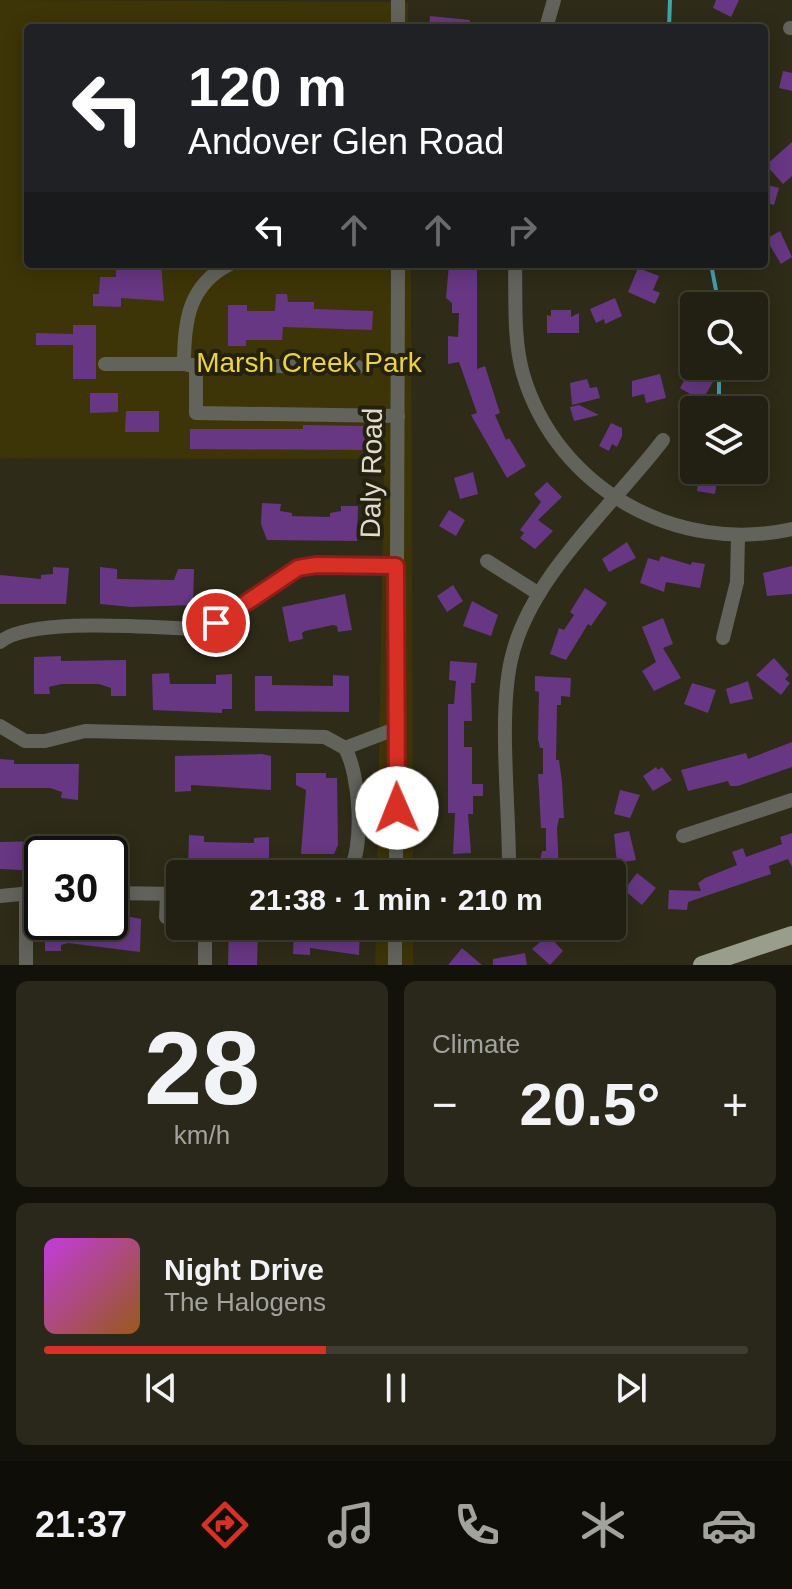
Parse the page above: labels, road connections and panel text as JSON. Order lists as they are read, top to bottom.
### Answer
{
  "streets": {
    "street": ["Daly Road"]
  },
  "parks": ["Marsh Creek Park"],
  "page": {
    "turn": ["120 m", "Andover Glen Road"],
    "limit": "30",
    "trip": "21:38 · 1 min · 210 m",
    "tile": [
      ["28", "km/h"],
      "Climate"
    ],
    "heat": ["−", "20.5°", "+"],
    "song": ["Night Drive", "The Halogens"],
    "tabs": "21:37"
  }
}
